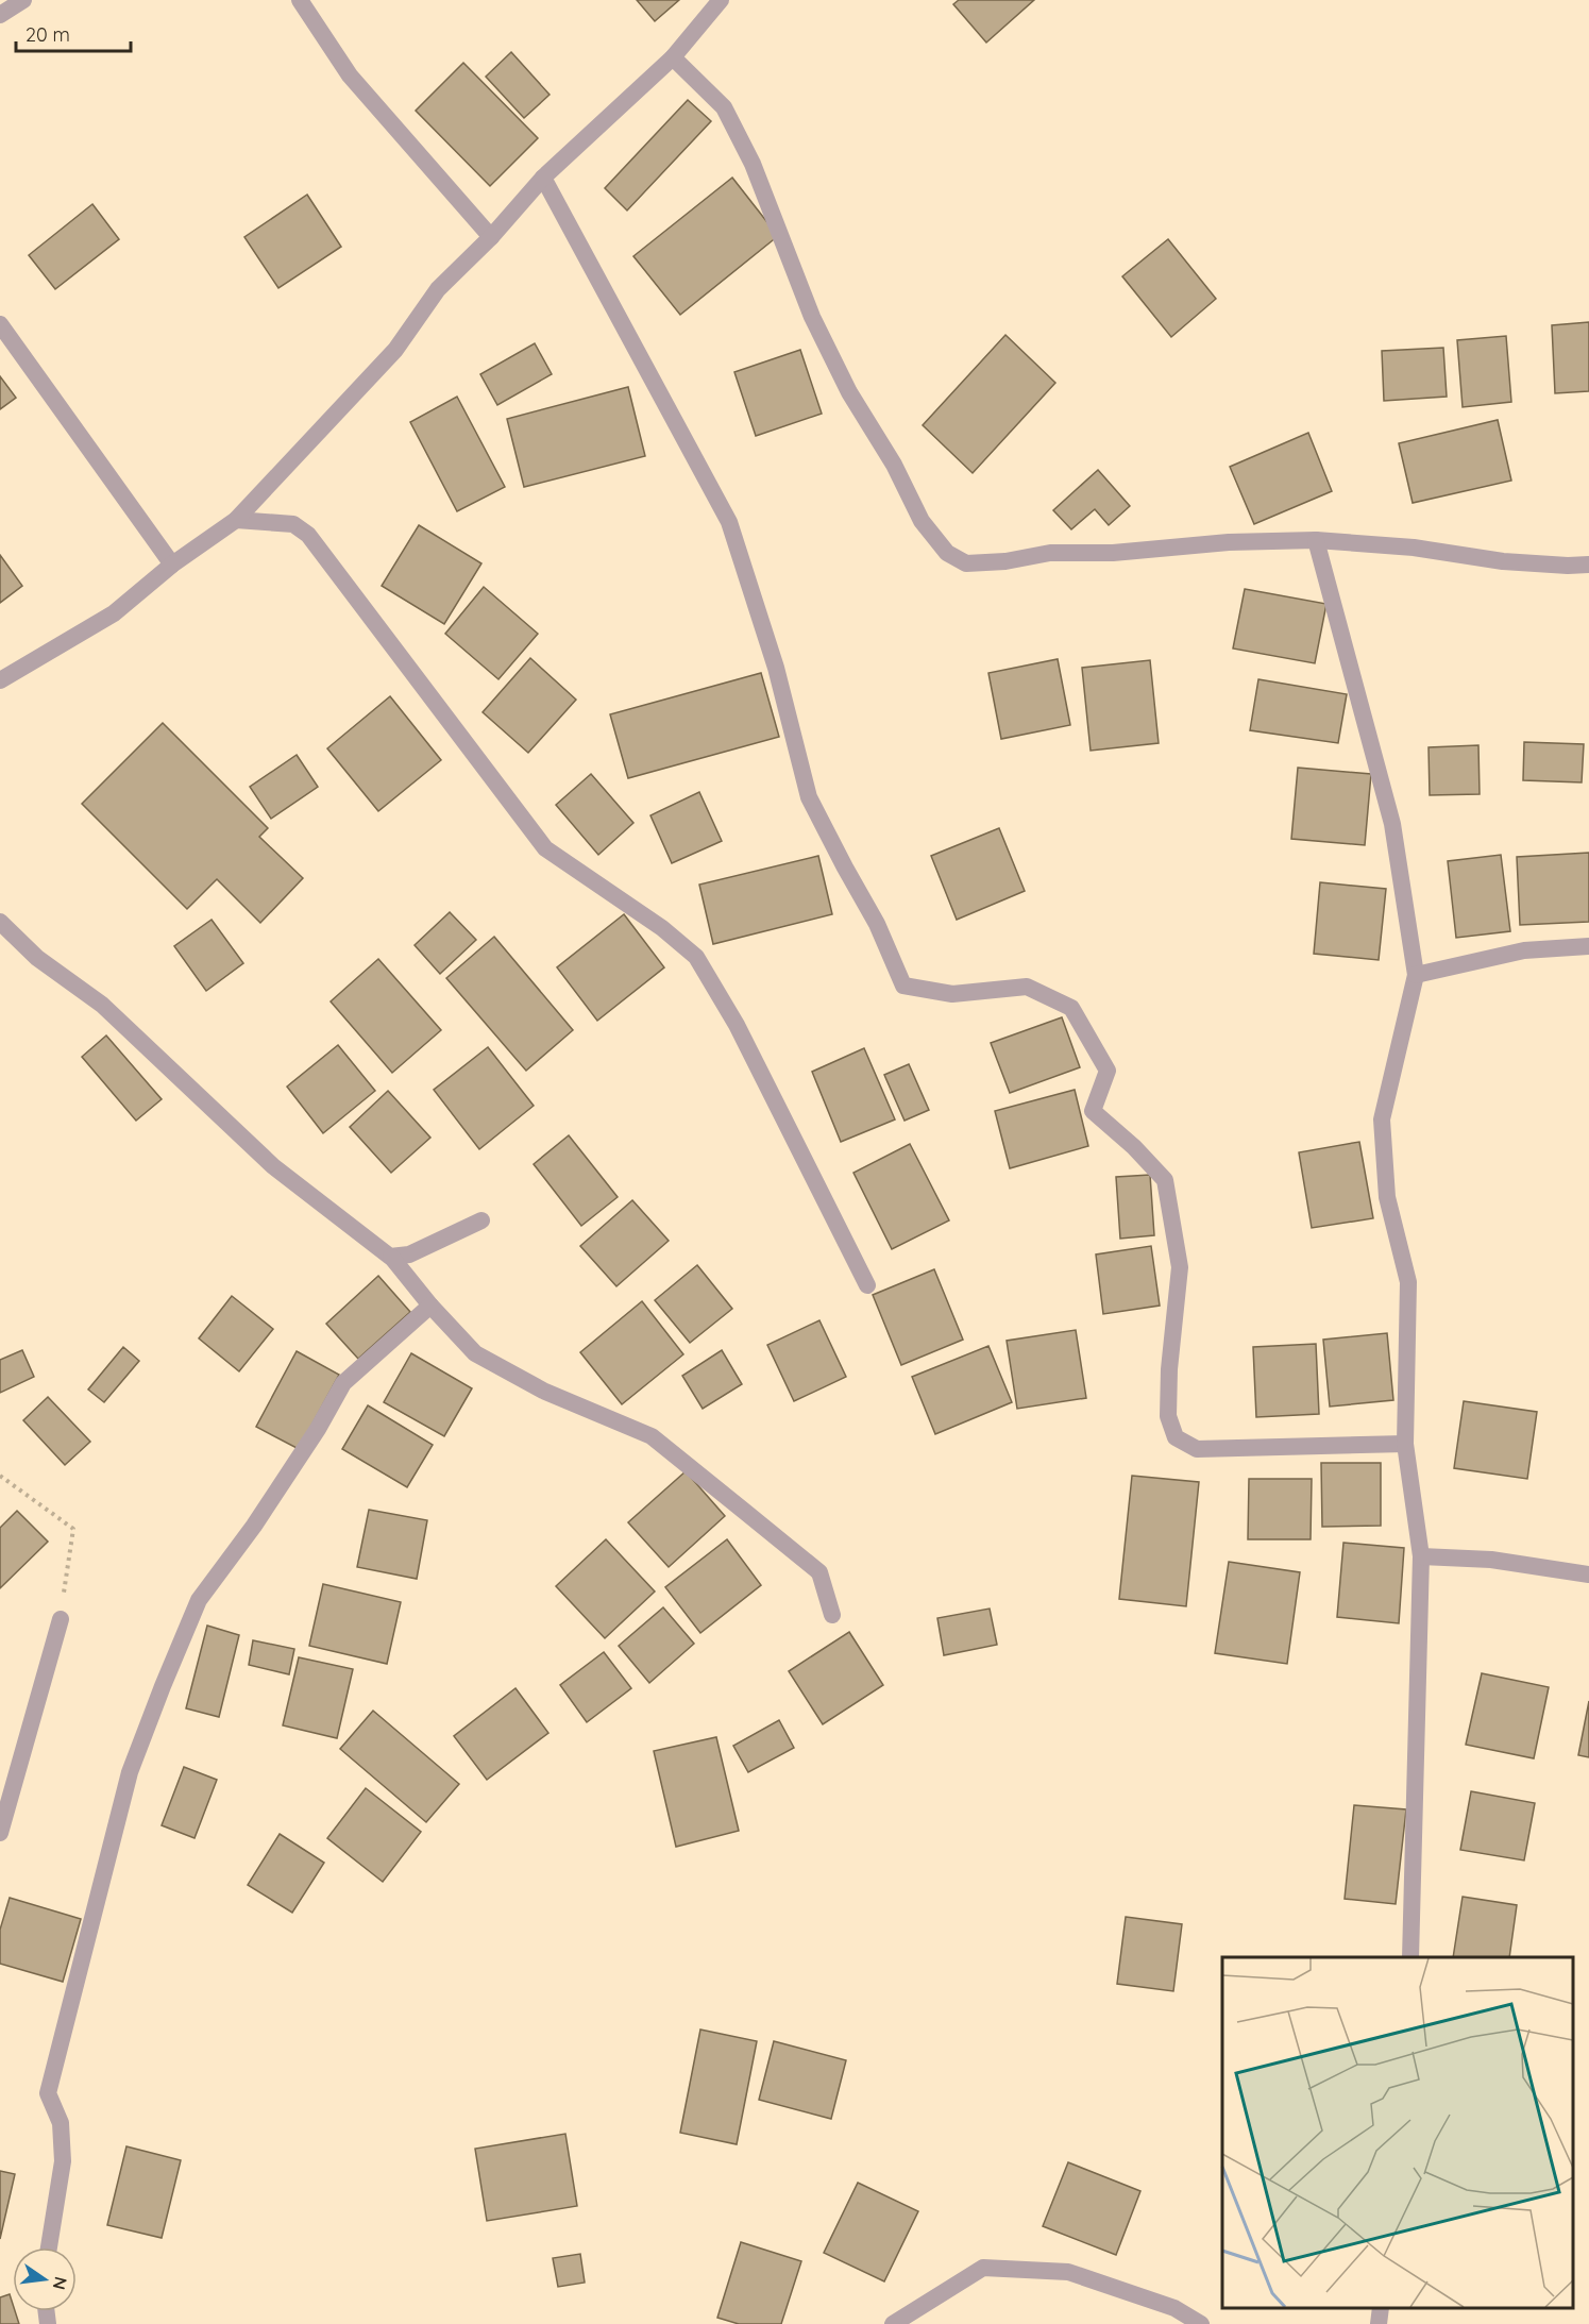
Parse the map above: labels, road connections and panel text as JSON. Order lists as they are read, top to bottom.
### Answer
{
  "scale_bar": "20 m",
  "north": "right"
}
